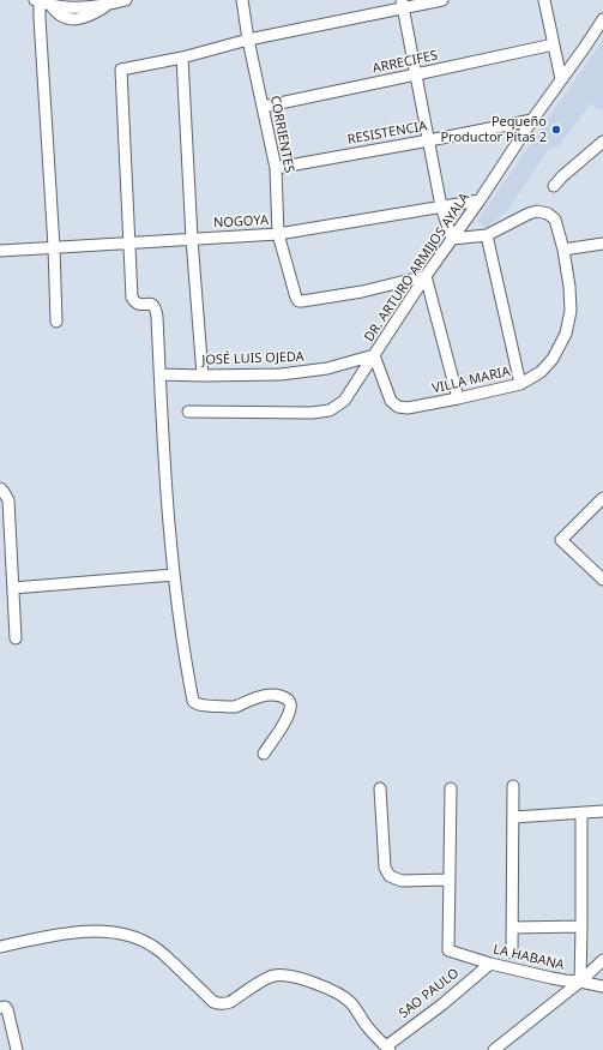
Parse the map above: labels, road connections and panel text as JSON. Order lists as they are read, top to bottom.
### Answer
{
  "streets": {
    "street": [
      "ARRECIFES",
      "RESISTENCIA",
      "CORRIENTES",
      "NOGOYA",
      "DR. ARTURO ARMIJOS AYALA",
      "JOSÉ LUIS OJEDA",
      "VILLA MARIA",
      "LA HABANA",
      "SAO PAULO"
    ]
  },
  "crossings": [
    ["ARRECIFES", "CORRIENTES"],
    ["RESISTENCIA", "CORRIENTES"],
    ["RESISTENCIA", "DR. ARTURO ARMIJOS AYALA"],
    ["CORRIENTES", "NOGOYA"],
    ["CORRIENTES", "DR. ARTURO ARMIJOS AYALA"],
    ["NOGOYA", "DR. ARTURO ARMIJOS AYALA"],
    ["DR. ARTURO ARMIJOS AYALA", "JOSÉ LUIS OJEDA"],
    ["DR. ARTURO ARMIJOS AYALA", "VILLA MARIA"],
    ["JOSÉ LUIS OJEDA", "VILLA MARIA"],
    ["LA HABANA", "SAO PAULO"]
  ],
  "places": ["Pequeño Productor Pitas 2"]
}
